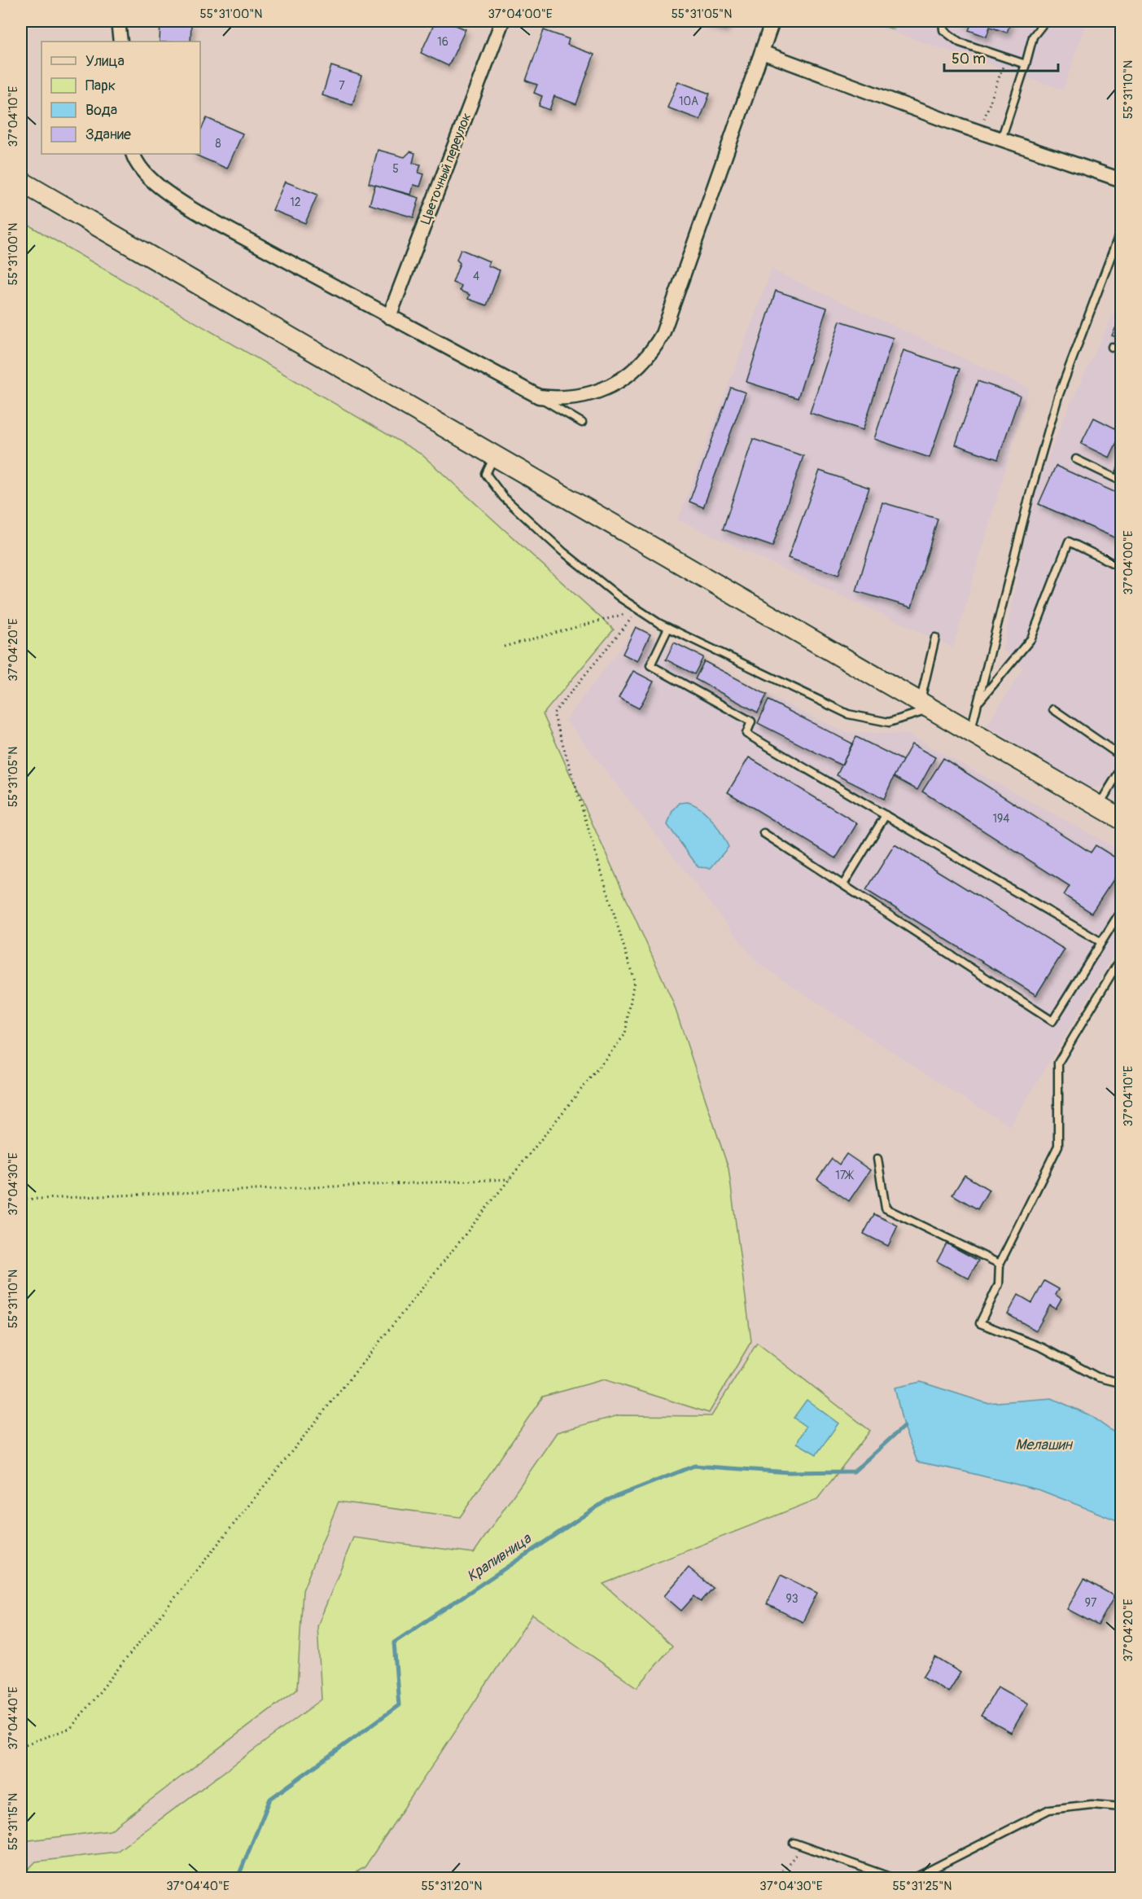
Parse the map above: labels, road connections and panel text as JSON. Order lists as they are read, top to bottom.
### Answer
{
  "streets": {
    "street": ["Цветочный переулок"]
  },
  "water": ["Мелашин", "Крапивница"],
  "house_numbers": [
    "16",
    "7",
    "10А",
    "8",
    "5",
    "12",
    "4",
    "194",
    "17Ж",
    "93",
    "97"
  ],
  "legend": [
    "Улица",
    "Парк",
    "Вода",
    "Здание"
  ],
  "scale_bar": "50 m",
  "coordinates": [
    "55°31'00\"N",
    "37°04'00\"E",
    "55°31'05\"N",
    "55°31'10\"N",
    "37°04'10\"E",
    "37°04'20\"E",
    "37°04'30\"E",
    "37°04'40\"E",
    "55°31'15\"N",
    "55°31'20\"N",
    "55°31'25\"N"
  ]
}
